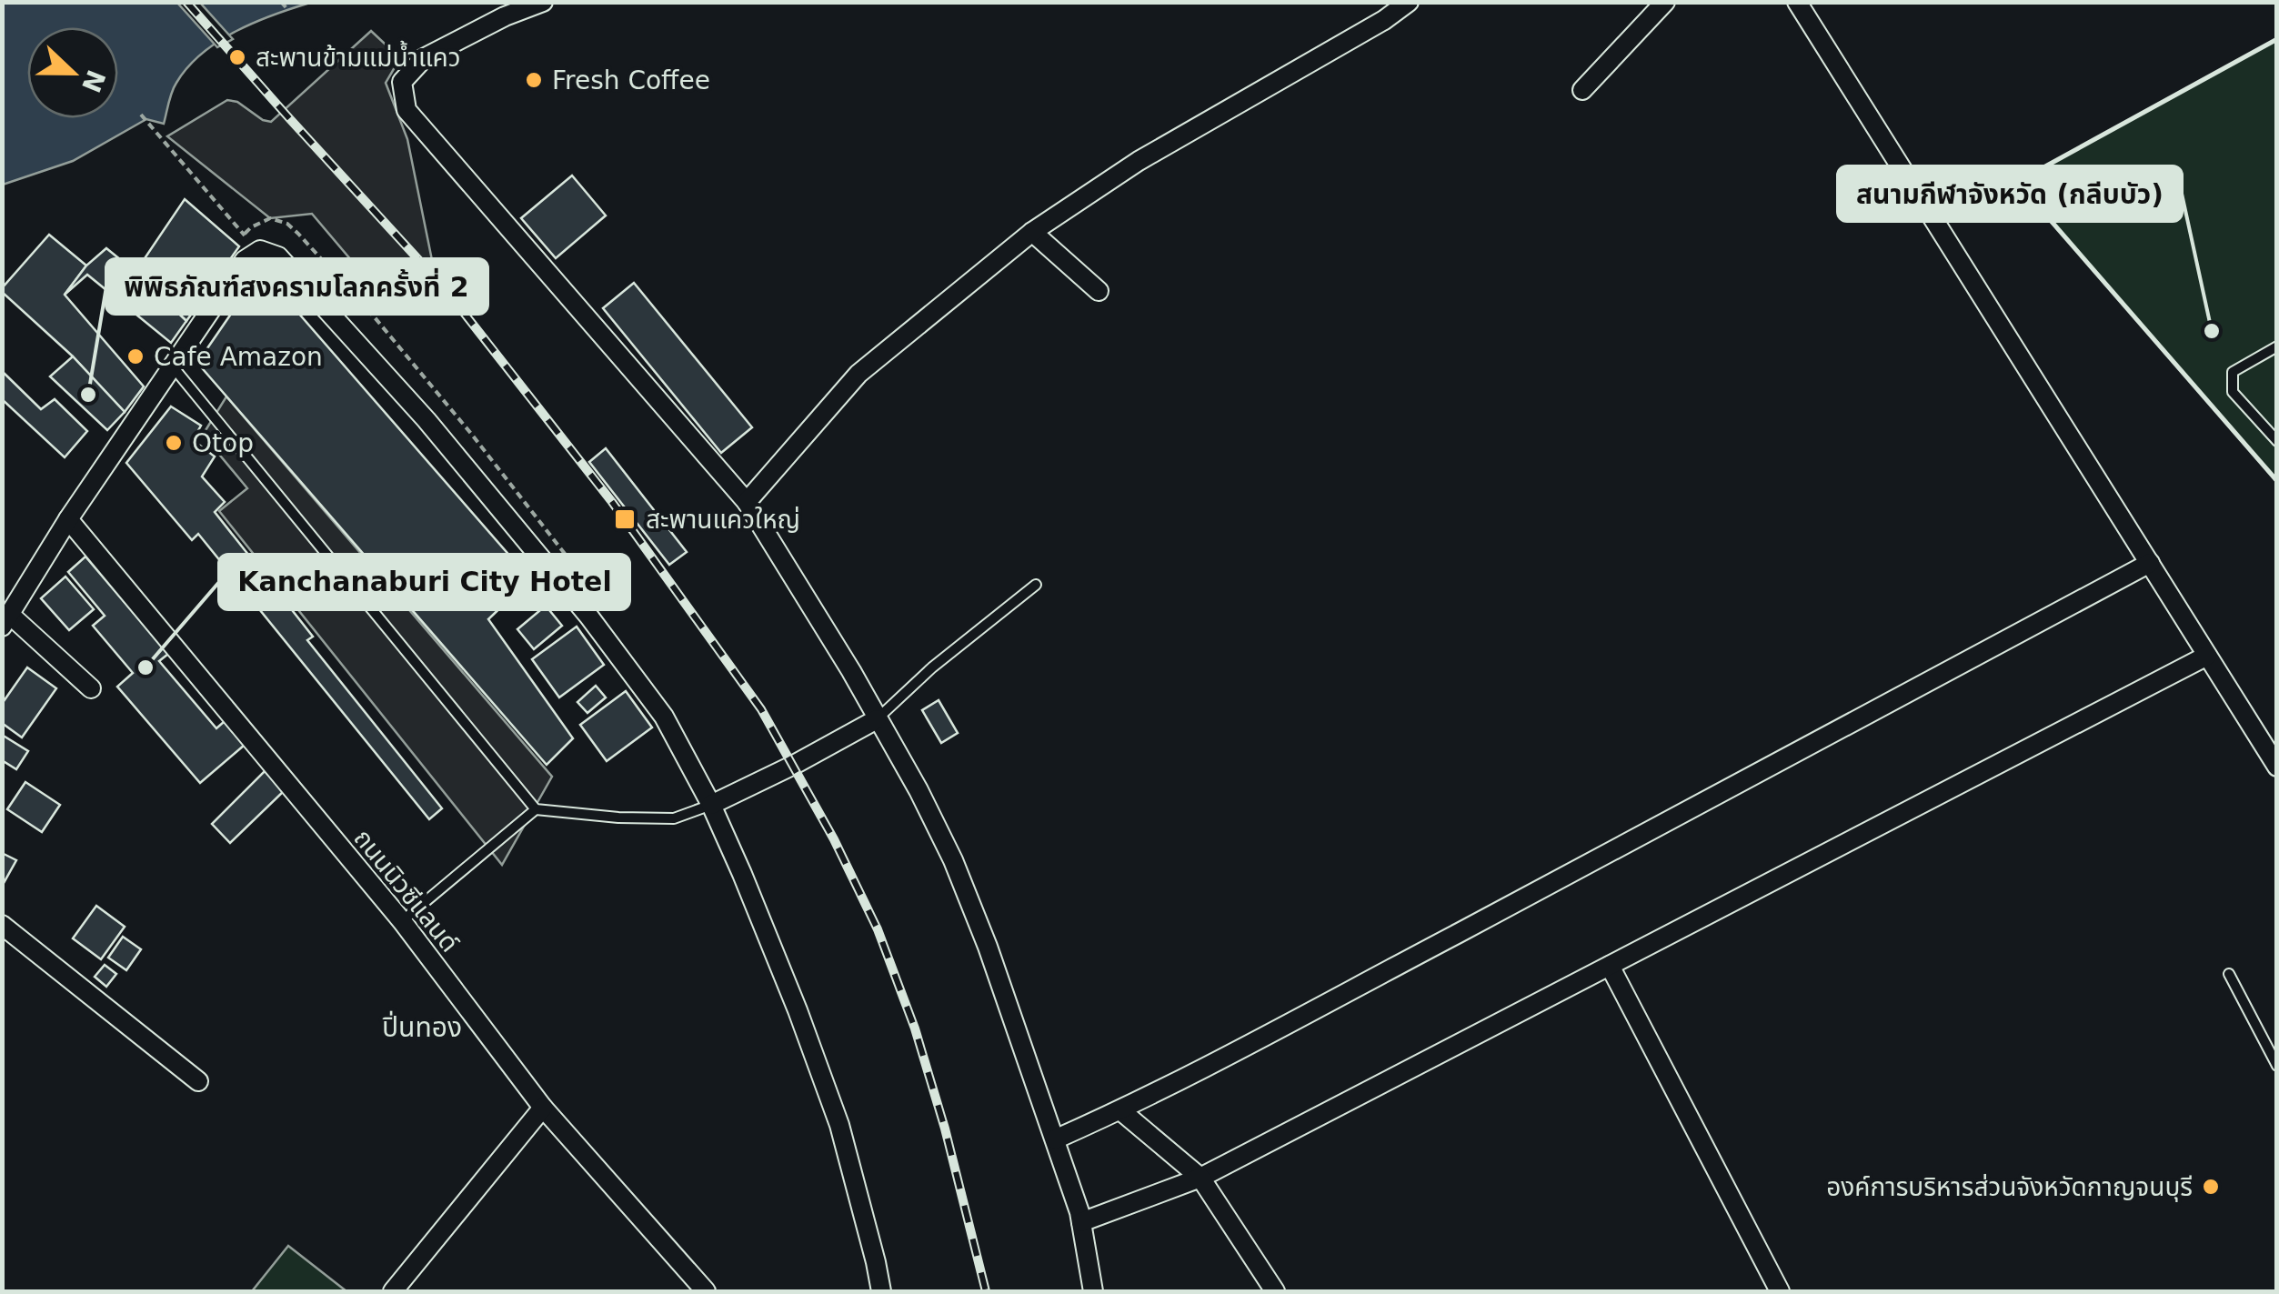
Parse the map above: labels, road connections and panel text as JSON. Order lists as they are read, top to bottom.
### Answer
{
  "streets": {
    "street": ["ถนนนิวซีแลนด์"]
  },
  "districts": ["ปิ่นทอง"],
  "places": {
    "other": [
      "สะพานข้ามแม่น้ำแคว",
      "Fresh Coffee",
      "สนามกีฬาจังหวัด (กลีบบัว)",
      "Cafe Amazon",
      "พิพิธภัณฑ์สงครามโลกครั้งที่ 2",
      "Otop",
      "Kanchanaburi City Hotel",
      "องค์การบริหารส่วนจังหวัดกาญจนบุรี"
    ],
    "transit": ["สะพานแควใหญ่"]
  },
  "north": "right"
}
